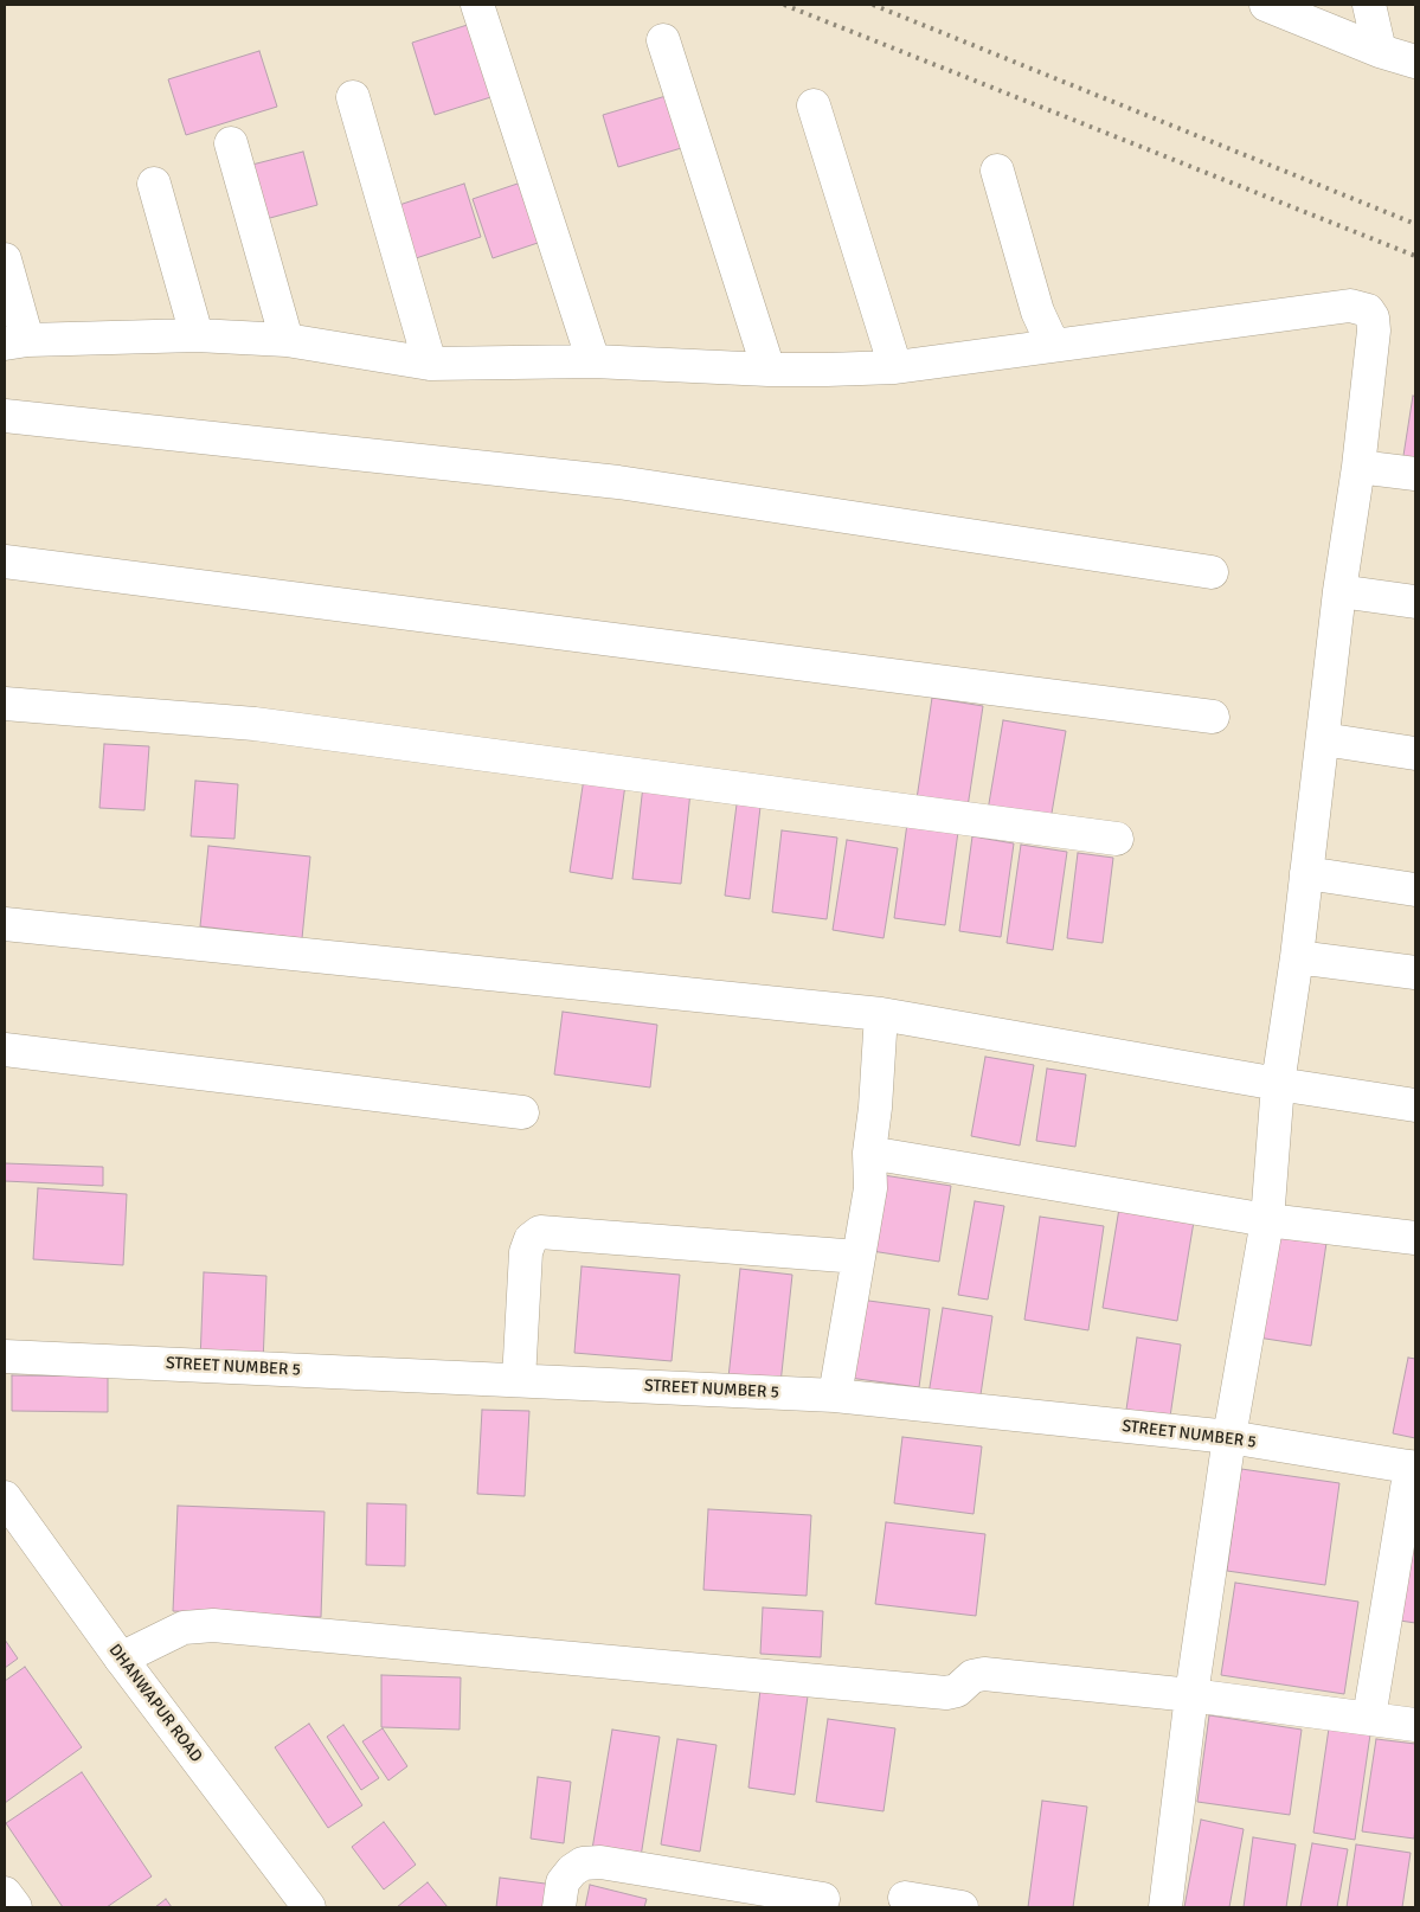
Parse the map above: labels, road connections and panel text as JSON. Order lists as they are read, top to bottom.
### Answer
{
  "streets": {
    "street": ["STREET NUMBER 5", "DHANWAPUR ROAD"]
  }
}
